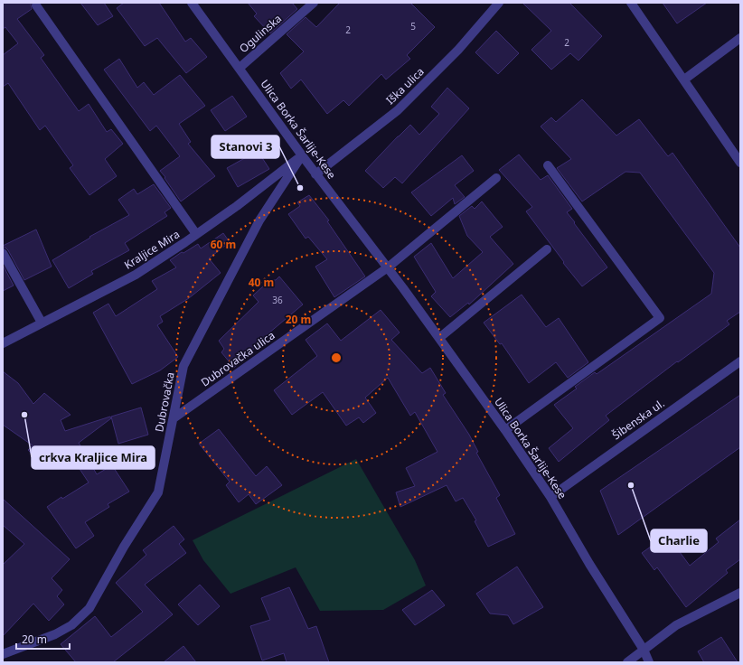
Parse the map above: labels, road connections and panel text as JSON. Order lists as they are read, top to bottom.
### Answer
{
  "streets": {
    "street": [
      "Ogulinska",
      "Iška ulica",
      "Ulica Borka Šarlije-Kese",
      "Kraljice Mira",
      "Dubrovačka ulica",
      "Dubrovačka",
      "Šibenska ul."
    ]
  },
  "crossings": [
    ["Ogulinska", "Ulica Borka Šarlije-Kese"],
    ["Iška ulica", "Ulica Borka Šarlije-Kese"],
    ["Ulica Borka Šarlije-Kese", "Kraljice Mira"],
    ["Ulica Borka Šarlije-Kese", "Dubrovačka ulica"],
    ["Ulica Borka Šarlije-Kese", "Dubrovačka"],
    ["Ulica Borka Šarlije-Kese", "Šibenska ul."],
    ["Kraljice Mira", "Dubrovačka"],
    ["Dubrovačka ulica", "Dubrovačka"]
  ],
  "places": ["Stanovi 3", "crkva Kraljice Mira", "Charlie"],
  "house_numbers": [
    "5",
    "2",
    "2",
    "36"
  ],
  "scale_bar": "20 m",
  "rings": ["60 m", "40 m", "20 m"]
}
